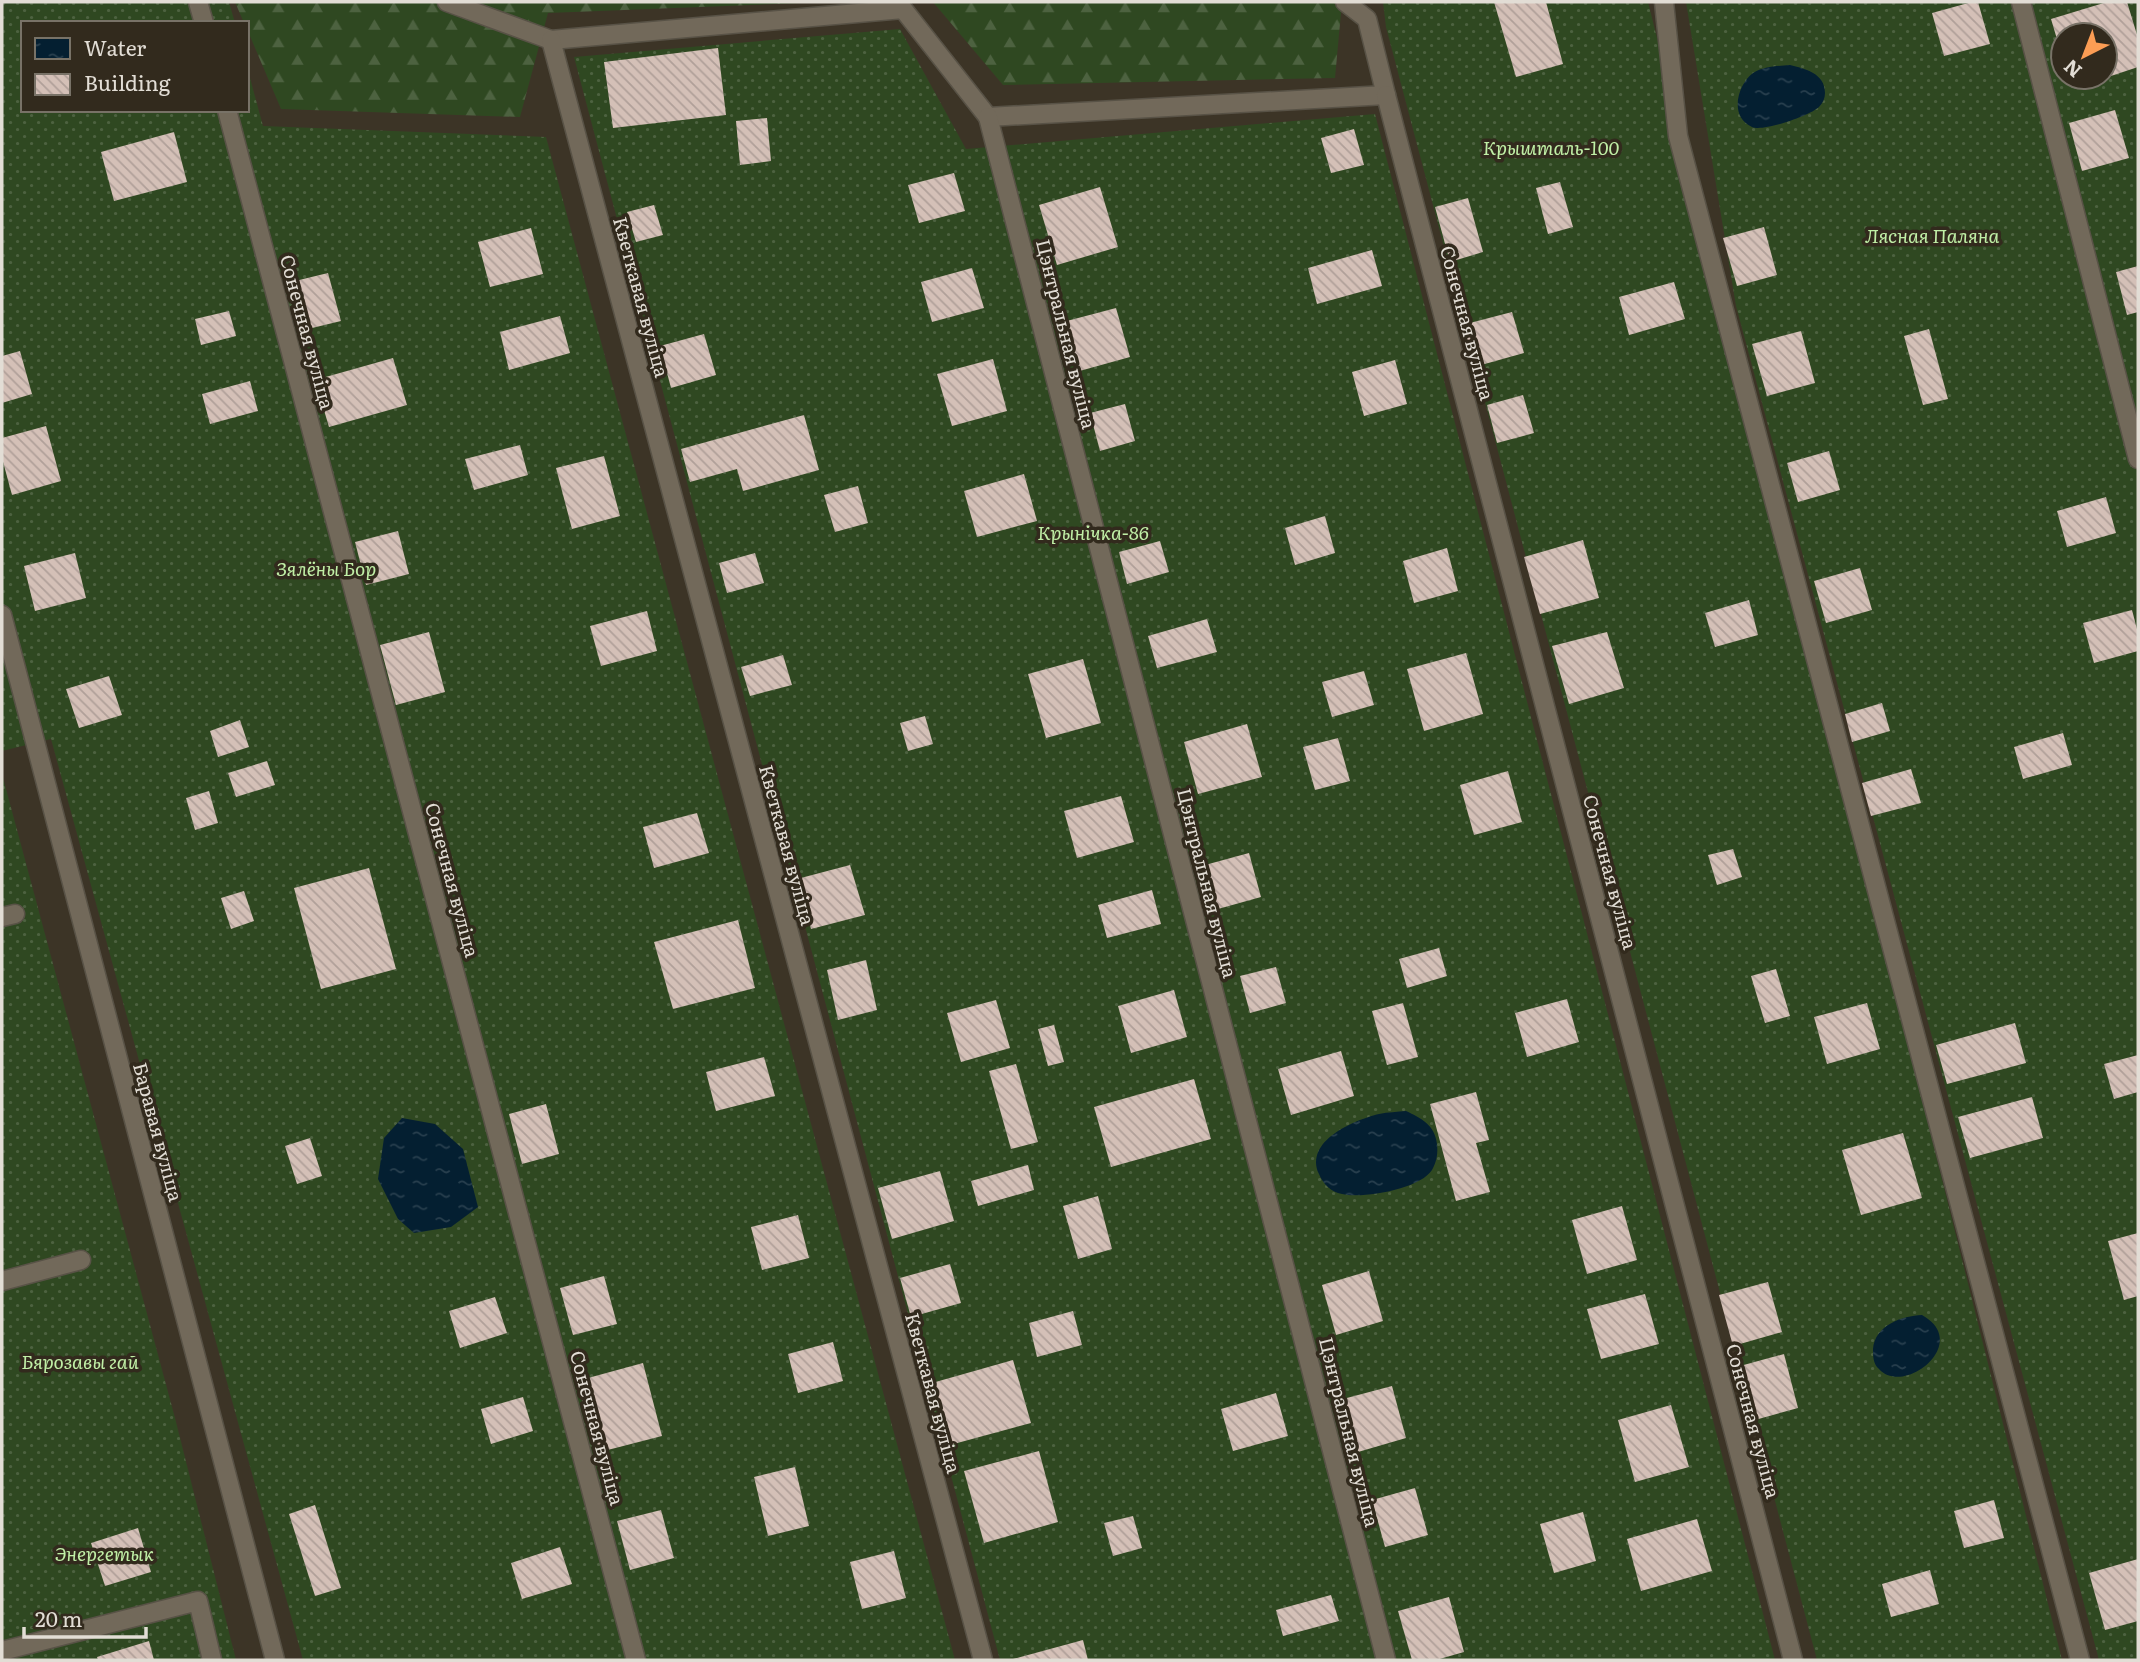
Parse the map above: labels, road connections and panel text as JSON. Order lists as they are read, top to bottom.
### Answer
{
  "streets": {
    "lane": [
      "Кветкавая вуліца",
      "Сонечная вуліца",
      "Цэнтральная вуліца",
      "Баравая вуліца"
    ]
  },
  "parks": [
    "Крышталь-100",
    "Лясная Паляна",
    "Крынічка-86",
    "Зялёны Бор",
    "Бярозавы гай",
    "Энергетык"
  ],
  "legend": ["Water", "Building"],
  "scale_bar": "20 m",
  "north": "bottom left"
}
